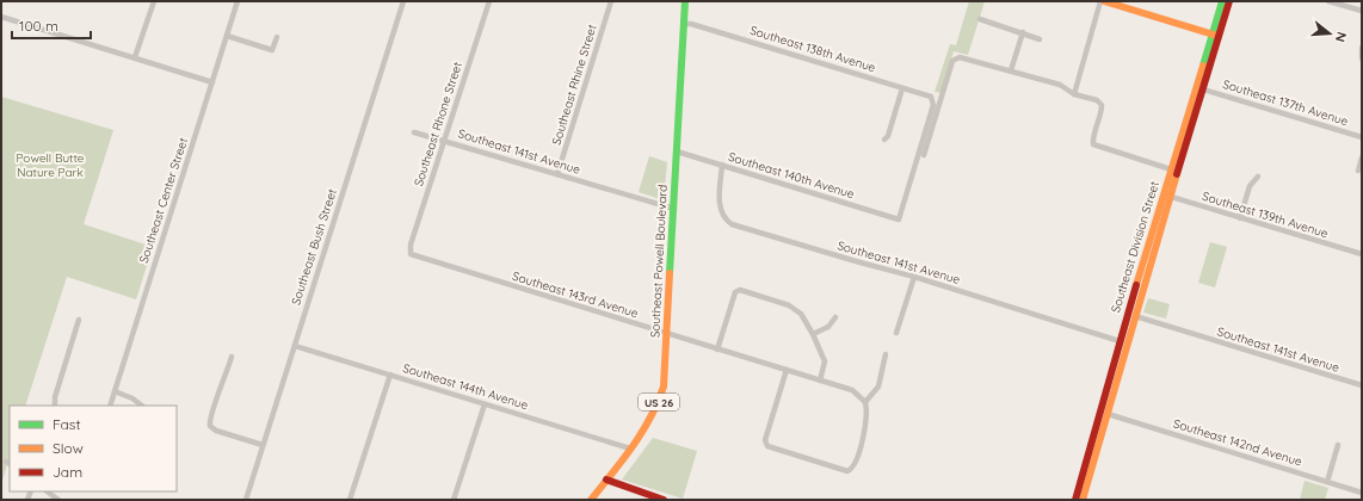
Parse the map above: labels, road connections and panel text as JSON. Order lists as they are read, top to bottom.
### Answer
{
  "streets": {
    "main road": ["Southeast Division Street", "Southeast Powell Boulevard", "US 26"],
    "street": [
      "Southeast 138th Avenue",
      "Southeast Rhine Street",
      "Southeast 137th Avenue",
      "Southeast Rhone Street",
      "Southeast 141st Avenue",
      "Southeast 140th Avenue",
      "Southeast Center Street",
      "Southeast 139th Avenue",
      "Southeast Bush Street",
      "Southeast 143rd Avenue",
      "Southeast 144th Avenue",
      "Southeast 142nd Avenue"
    ]
  },
  "crossings": [
    ["Southeast 138th Avenue", "Southeast 140th Avenue"],
    ["Southeast 138th Avenue", "Southeast Powell Boulevard"],
    ["Southeast Rhine Street", "Southeast 141st Avenue"],
    ["Southeast 137th Avenue", "Southeast Division Street"],
    ["Southeast Rhone Street", "Southeast 141st Avenue"],
    ["Southeast Rhone Street", "Southeast 143rd Avenue"],
    ["Southeast 141st Avenue", "Southeast 140th Avenue"],
    ["Southeast 141st Avenue", "Southeast Division Street"],
    ["Southeast 141st Avenue", "Southeast Powell Boulevard"],
    ["Southeast 140th Avenue", "Southeast Powell Boulevard"],
    ["Southeast 139th Avenue", "Southeast Division Street"],
    ["Southeast Bush Street", "Southeast 144th Avenue"],
    ["Southeast Division Street", "Southeast 142nd Avenue"],
    ["Southeast Powell Boulevard", "Southeast 143rd Avenue"],
    ["Southeast Powell Boulevard", "Southeast 144th Avenue"]
  ],
  "parks": ["Powell Butte Nature Park"],
  "legend": ["Fast", "Slow", "Jam"],
  "scale_bar": "100 m",
  "north": "right"
}
